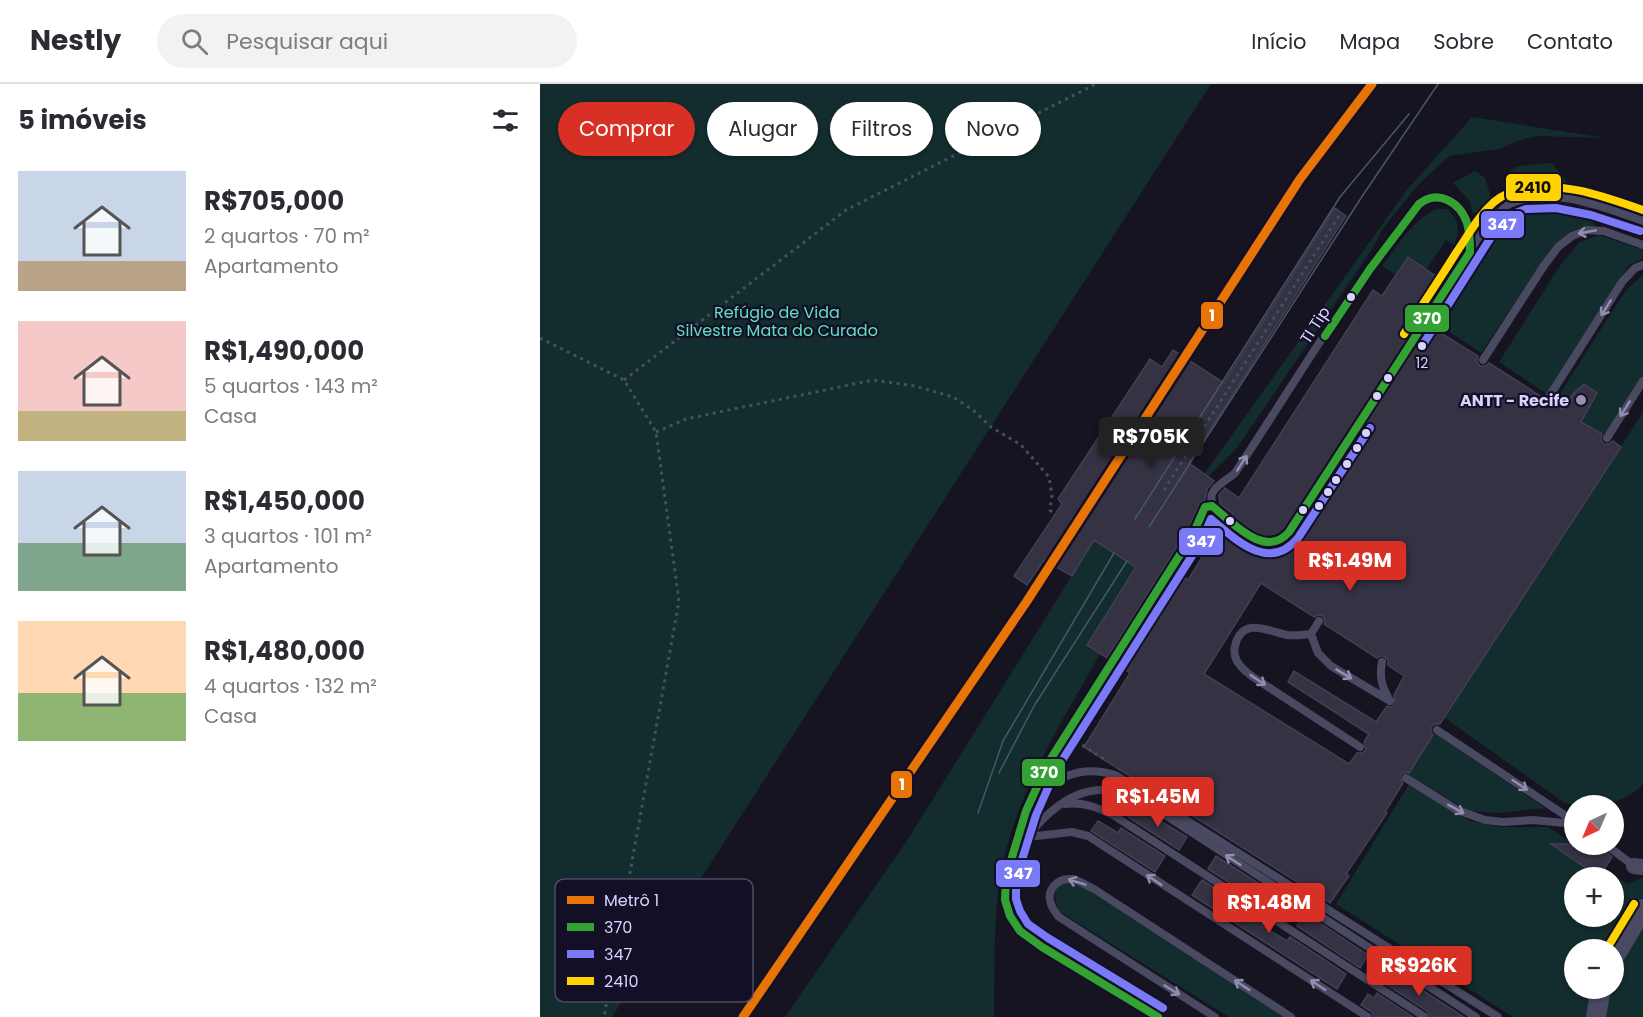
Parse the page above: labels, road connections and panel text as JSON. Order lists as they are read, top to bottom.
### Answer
{
  "streets": {
    "lane": ["TI Tip"]
  },
  "parks": ["Refúgio de Vida Silvestre Mata do Curado"],
  "places": ["12", "ANTT - Recife"],
  "lines": [
    "metro line 1",
    "transit line 2410",
    "transit line 370",
    "transit line 347"
  ],
  "legend": [
    "Metrô 1",
    "370",
    "347",
    "2410"
  ],
  "north": "bottom left",
  "page": {
    "header": "Nestly",
    "search": "Pesquisar aqui",
    "nav": [
      "Início",
      "Mapa",
      "Sobre",
      "Contato"
    ],
    "heading": "5 imóveis",
    "chip": [
      "Comprar",
      "Alugar",
      "Filtros",
      "Novo"
    ],
    "list": [
      {
        "name": "R$705,000",
        "note": "2 quartos · 70 m² · Apartamento"
      },
      {
        "name": "R$1,490,000",
        "note": "5 quartos · 143 m² · Casa"
      },
      {
        "name": "R$1,450,000",
        "note": "3 quartos · 101 m² · Apartamento"
      },
      {
        "name": "R$1,480,000",
        "note": "4 quartos · 132 m² · Casa"
      }
    ],
    "price": [
      "R$705K",
      "R$1.49M",
      "R$1.45M",
      "R$1.48M",
      "R$926K"
    ],
    "map_buttons": ["+", "−"]
  }
}
